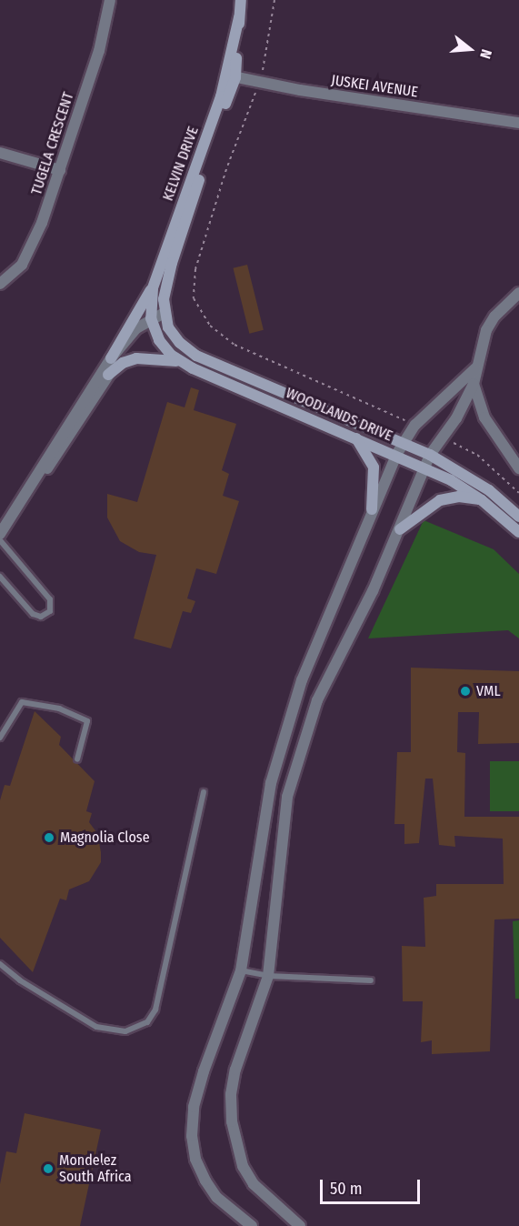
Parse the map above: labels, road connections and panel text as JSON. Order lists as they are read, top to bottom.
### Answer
{
  "streets": {
    "main road": ["KELVIN DRIVE", "WOODLANDS DRIVE"],
    "street": ["JUSKEI AVENUE", "TUGELA CRESCENT"]
  },
  "crossings": [
    ["JUSKEI AVENUE", "KELVIN DRIVE"],
    ["KELVIN DRIVE", "WOODLANDS DRIVE"]
  ],
  "places": ["VML", "Magnolia Close", "Mondelez South Africa"],
  "scale_bar": "50 m",
  "north": "right"
}
